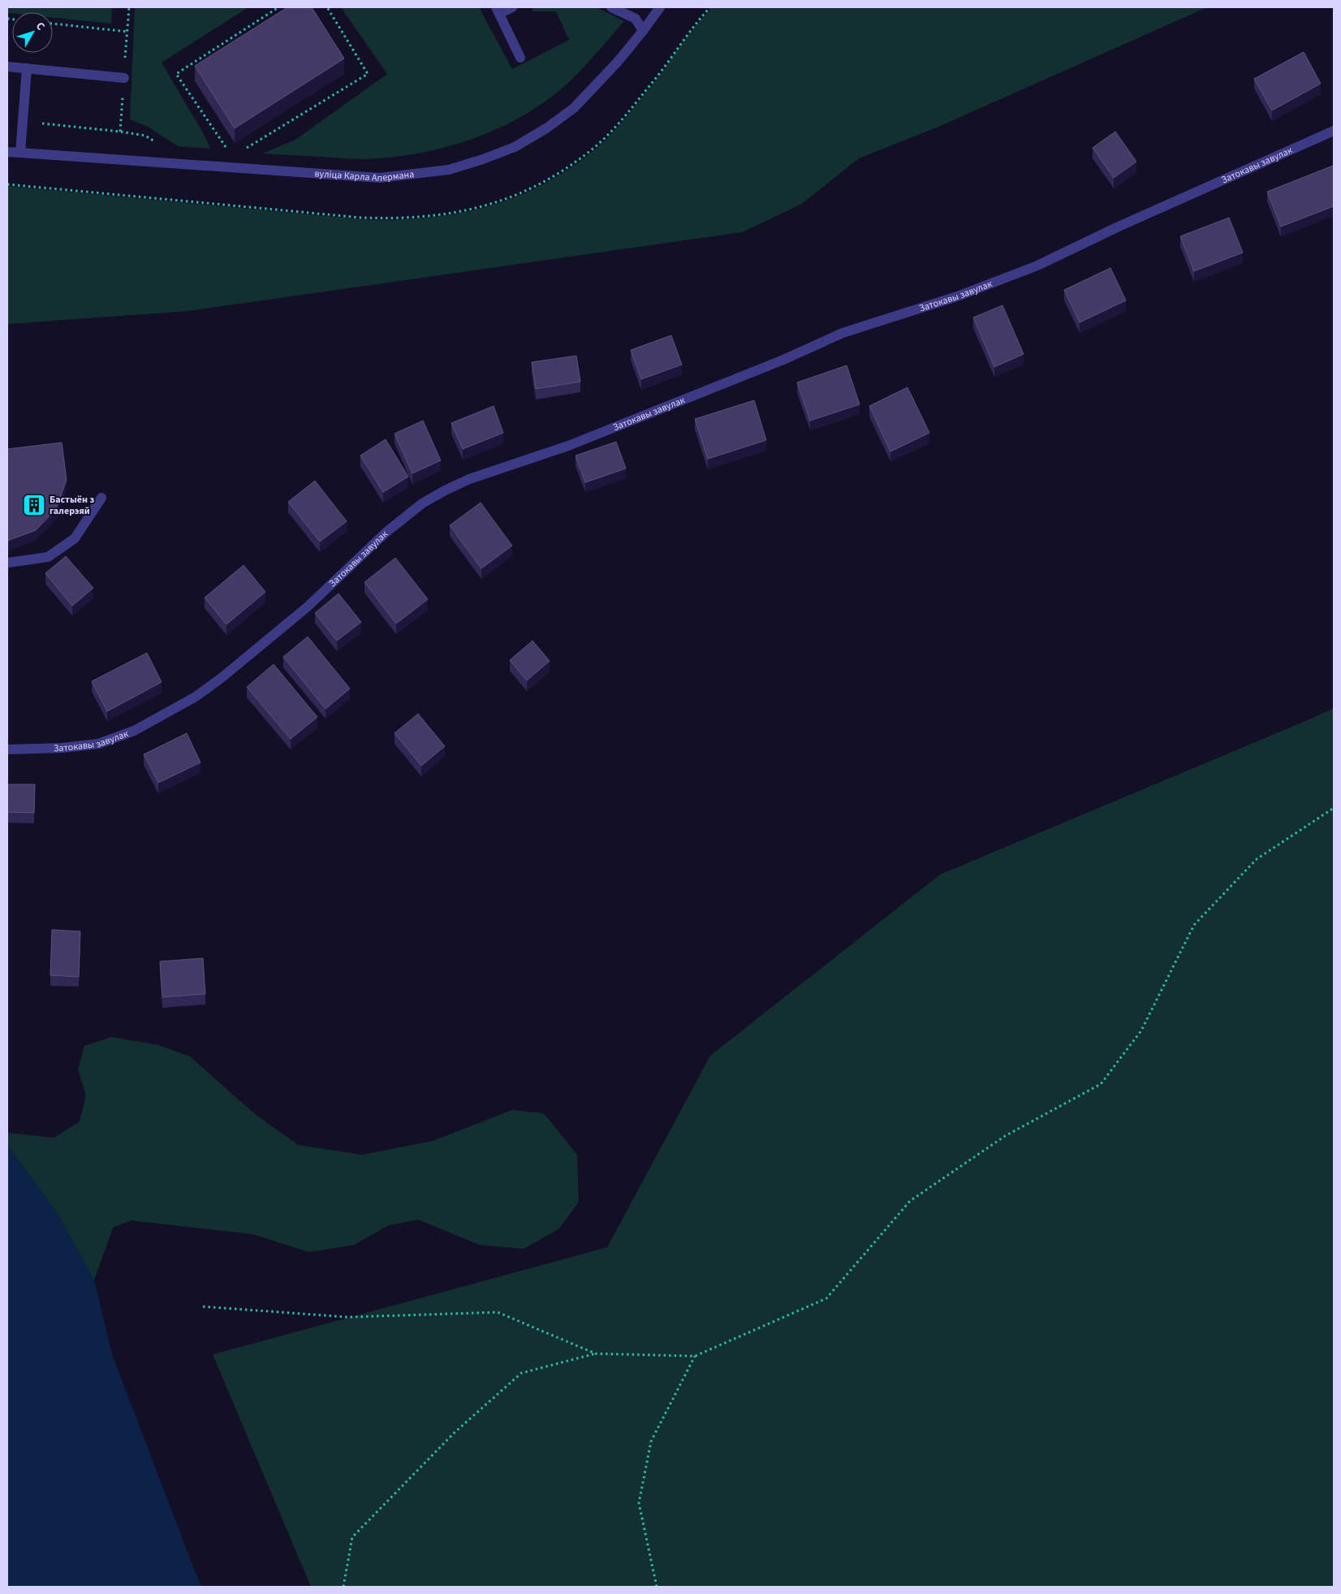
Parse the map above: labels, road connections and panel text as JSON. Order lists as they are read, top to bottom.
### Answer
{
  "streets": {
    "street": ["Затокавы завулак", "вуліца Карла Апермана"]
  },
  "places": {
    "building": ["Бастыён з галерэяй"]
  },
  "north": "top right"
}
